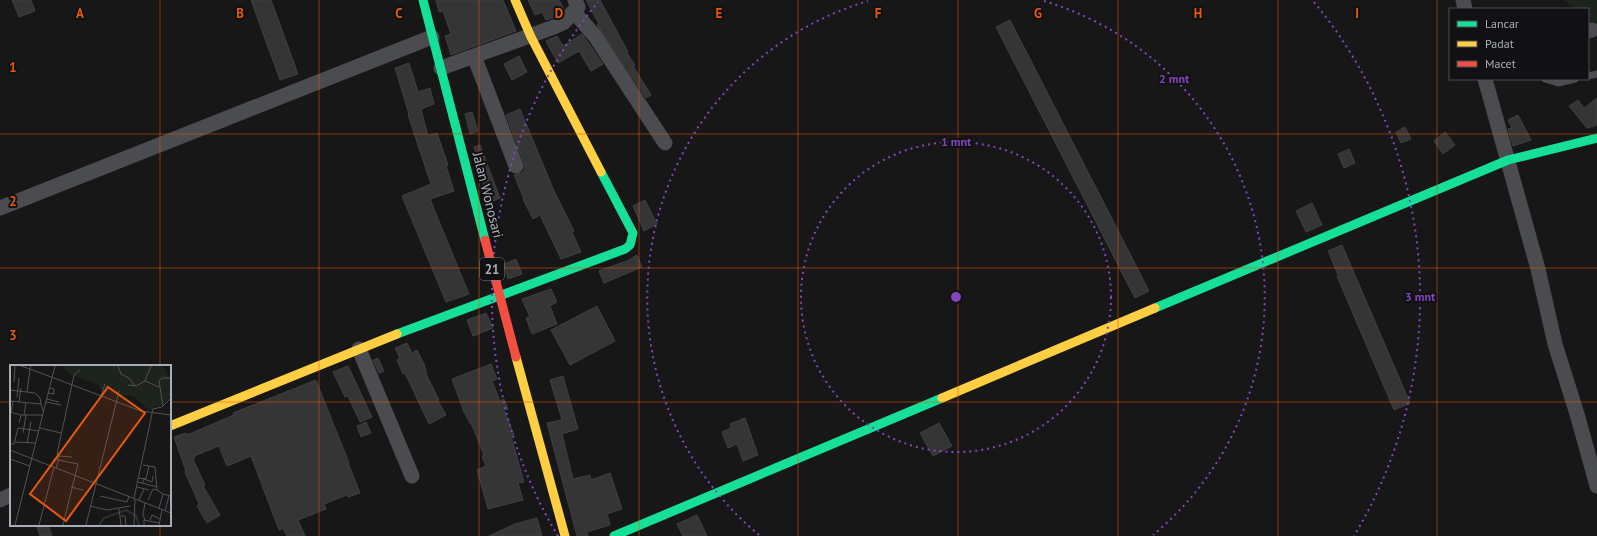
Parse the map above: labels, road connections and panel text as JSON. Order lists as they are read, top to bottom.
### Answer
{
  "streets": {
    "main road": ["Jalan Wonosari", "21"]
  },
  "legend": ["Lancar", "Padat", "Macet"],
  "grid": {
    "columns": [
      "A",
      "B",
      "C",
      "D",
      "E",
      "F",
      "G",
      "H",
      "I"
    ],
    "rows": ["1", "2", "3"]
  },
  "rings": ["2 mnt", "1 mnt", "3 mnt"]
}
